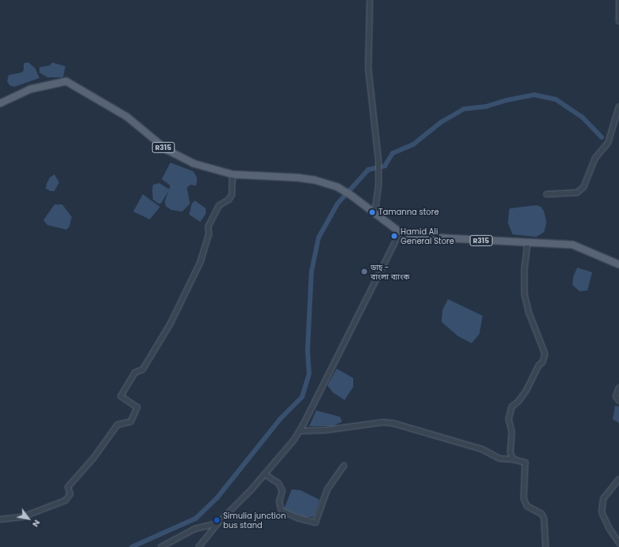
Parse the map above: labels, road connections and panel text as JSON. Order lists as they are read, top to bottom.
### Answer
{
  "streets": {
    "main road": ["R315"]
  },
  "places": [
    "Tamanna store",
    "Hamid Ali General Store",
    "ডাচ্ - বাংলা ব্যাংক",
    "Simulia junction bus stand"
  ],
  "north": "bottom right"
}
